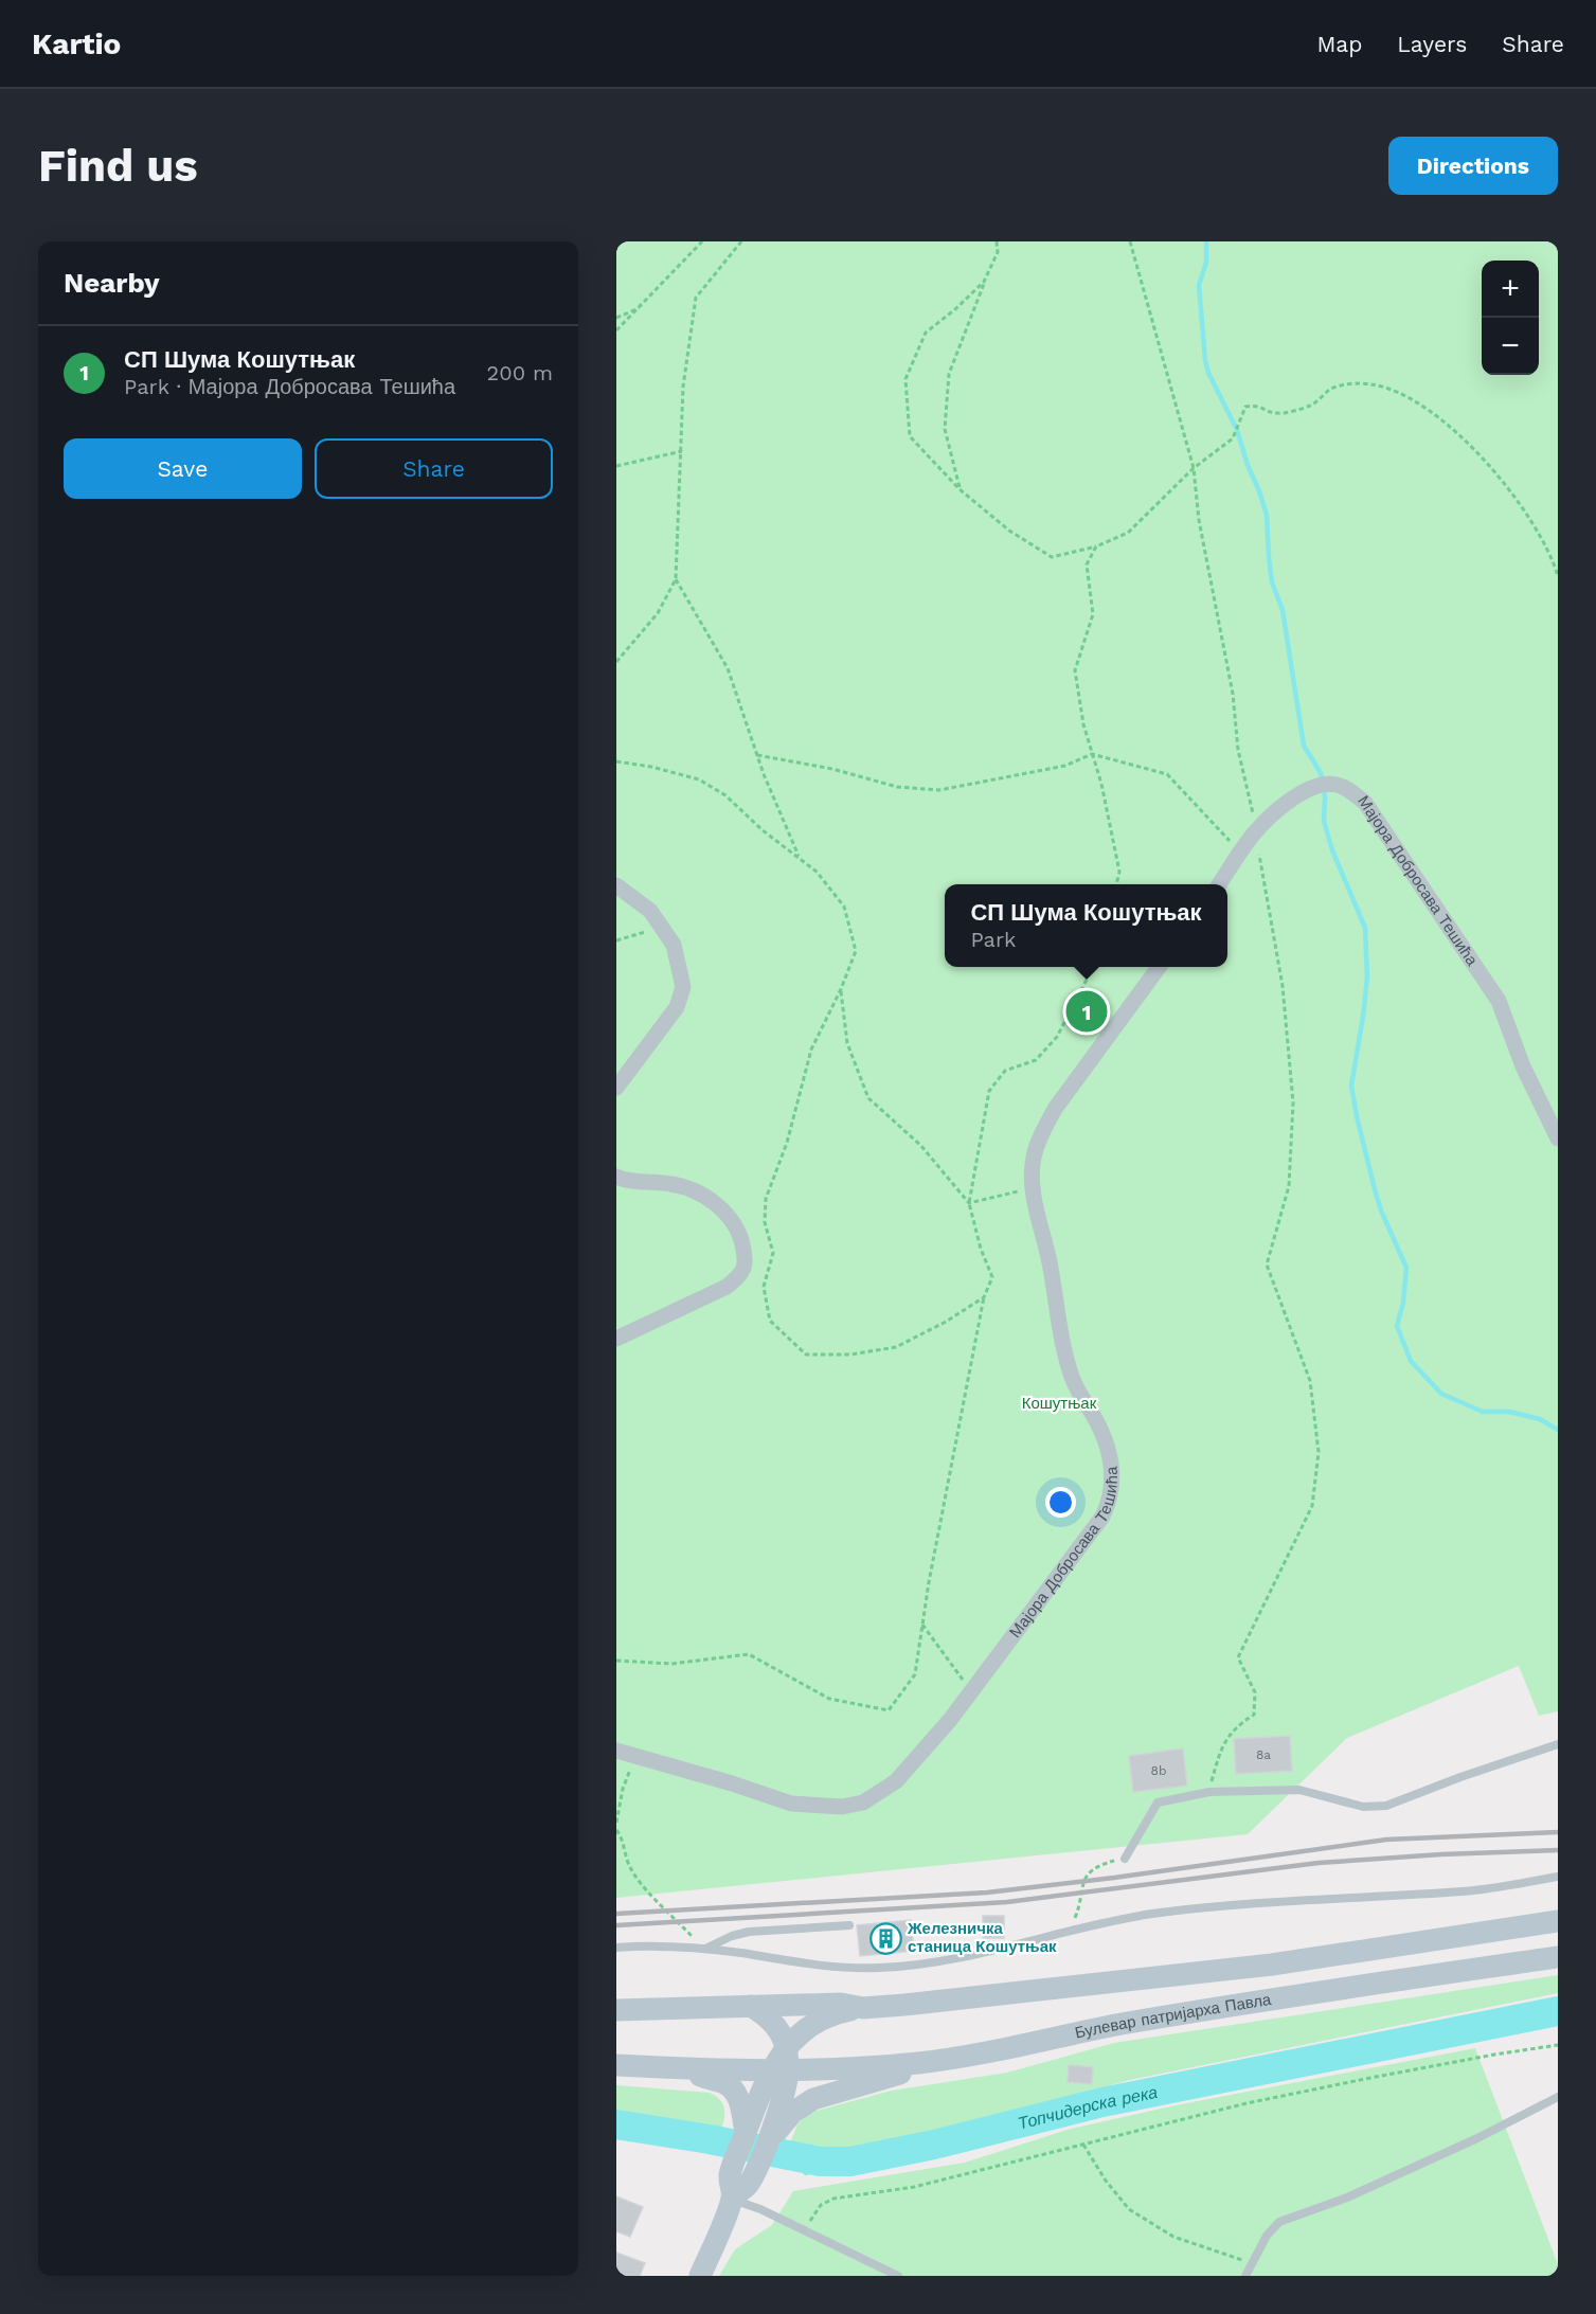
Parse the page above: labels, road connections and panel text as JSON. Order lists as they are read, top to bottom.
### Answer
{
  "streets": {
    "main road": ["Булевар патријарха Павла"],
    "street": ["Мајора Добросава Тешића"]
  },
  "water": ["Топчидерска река"],
  "parks": ["Кошутњак"],
  "places": {
    "building": ["Железничка станица Кошутњак"]
  },
  "house_numbers": ["8a", "8b"],
  "page": {
    "header": "Kartio",
    "nav": ["Map", "Layers", "Share"],
    "buttons": [
      "Directions",
      ["Save", "Share"]
    ],
    "title": "Find us",
    "heading": "Nearby",
    "map_buttons": ["+", "−"],
    "list": [
      {
        "mark": "1",
        "name": "СП Шума Кошутњак",
        "note": "Park · Мајора Добросава Тешића",
        "value": "200 m"
      }
    ],
    "popup": ["СП Шума Кошутњак", "Park"],
    "pins": "1"
  }
}
